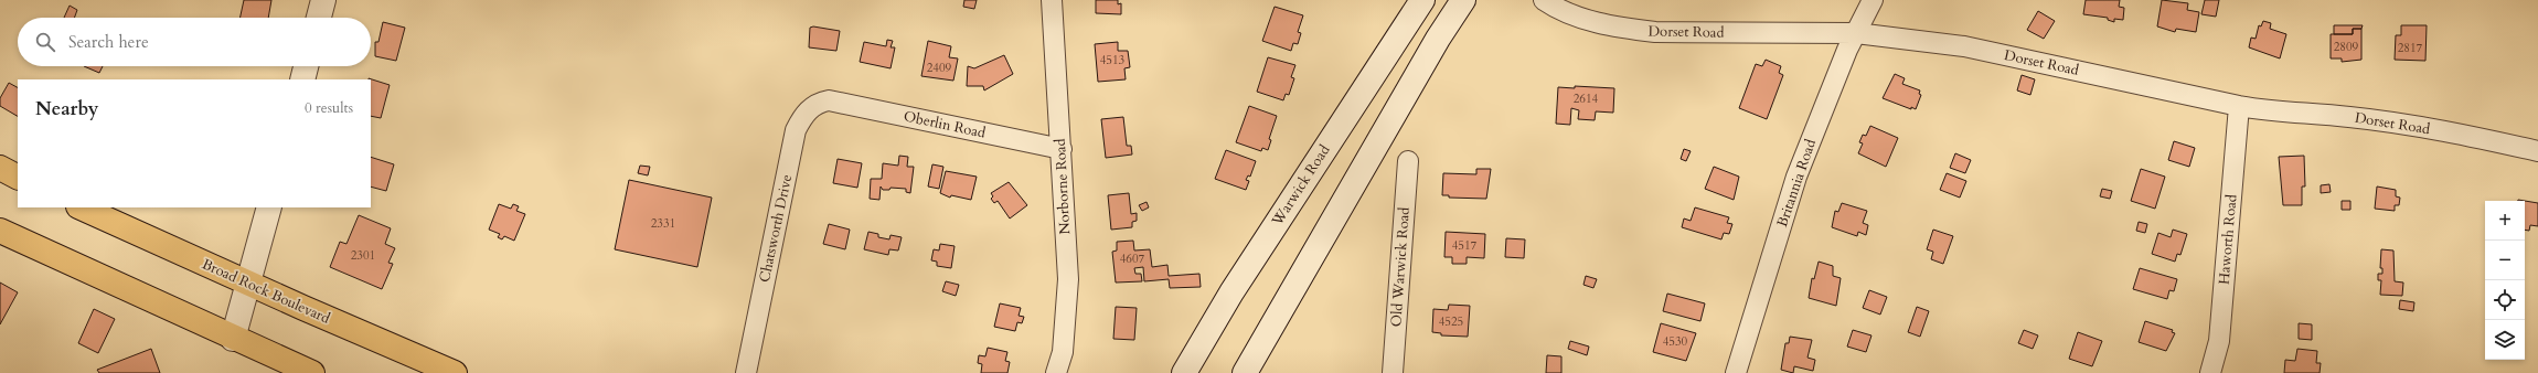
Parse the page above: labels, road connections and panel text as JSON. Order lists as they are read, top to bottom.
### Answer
{
  "streets": {
    "main road": ["Warwick Road", "Broad Rock Boulevard"],
    "street": [
      "Dorset Road",
      "Oberlin Road",
      "Britannia Road",
      "Norborne Road",
      "Chatsworth Drive",
      "Haworth Road",
      "Old Warwick Road"
    ]
  },
  "crossings": [
    ["Dorset Road", "Britannia Road"],
    ["Dorset Road", "Haworth Road"],
    ["Oberlin Road", "Norborne Road"],
    ["Oberlin Road", "Chatsworth Drive"]
  ],
  "house_numbers": [
    "2809",
    "2817",
    "4513",
    "2409",
    "2614",
    "2331",
    "4517",
    "2301",
    "4607",
    "4525",
    "4530"
  ],
  "page": {
    "search": "Search here",
    "heading": ["Nearby", "0 results"],
    "map_buttons": ["+", "−"]
  }
}
